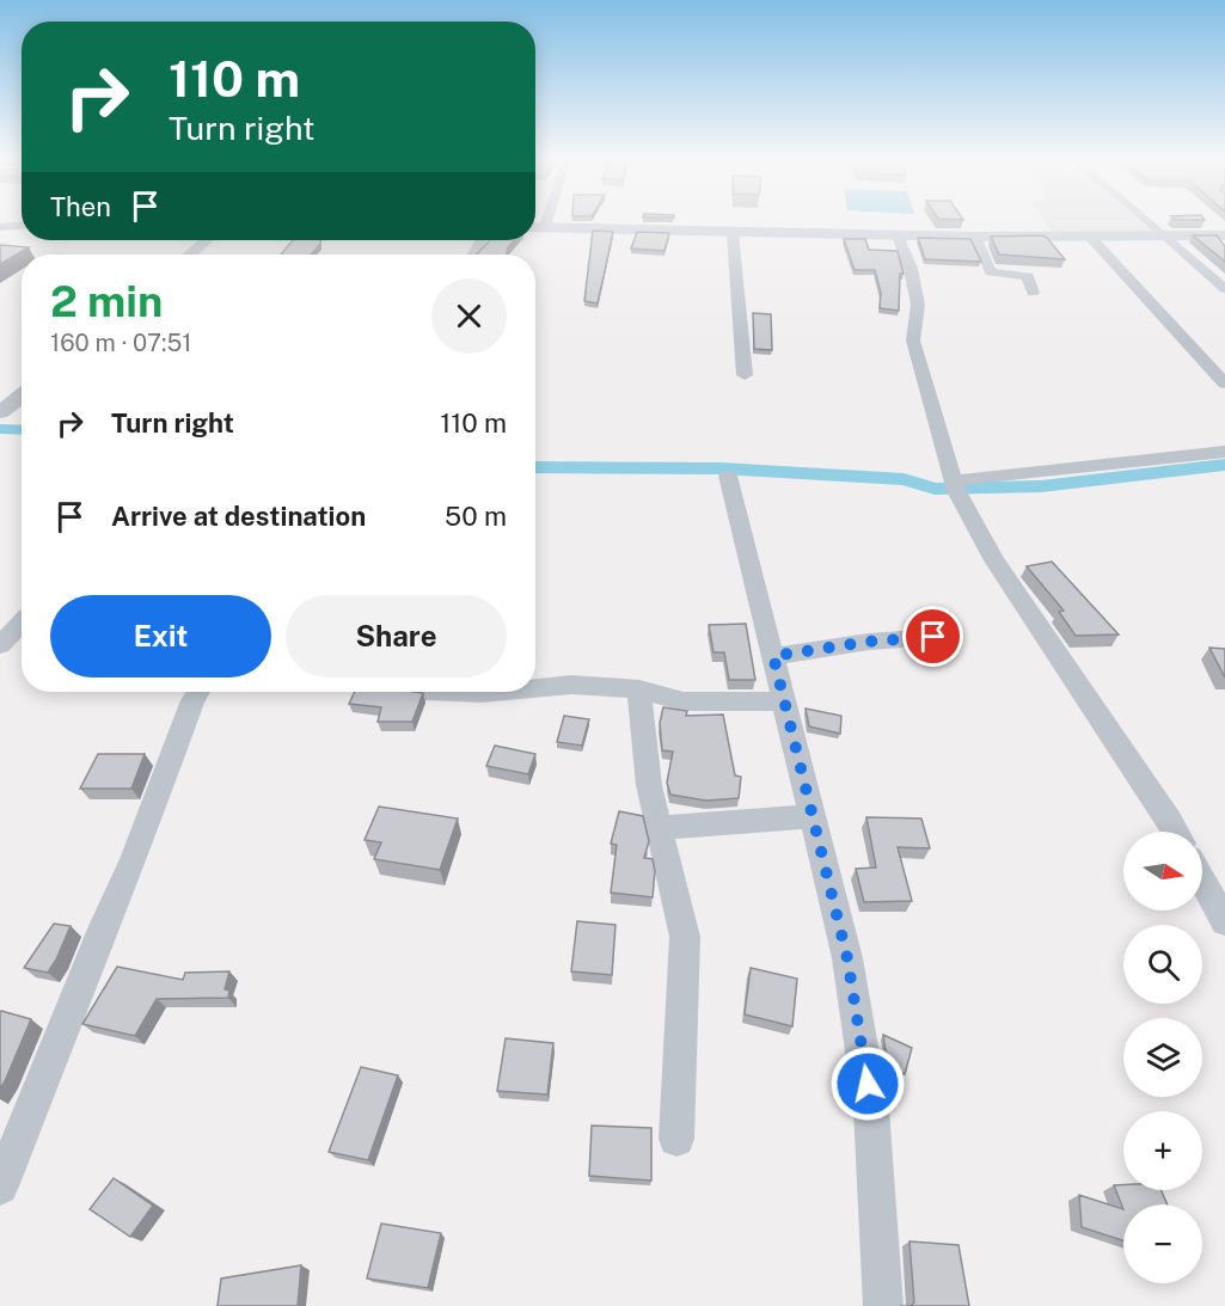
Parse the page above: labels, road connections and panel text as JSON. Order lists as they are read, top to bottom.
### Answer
{
  "north": "right",
  "page": {
    "turn": ["110 m", "Turn right"],
    "then": "Then",
    "heading": ["2 min", "160 m · 07:51"],
    "list": [
      {
        "name": "Turn right",
        "value": "110 m"
      },
      {
        "name": "Arrive at destination",
        "value": "50 m"
      }
    ],
    "buttons": ["Exit", "Share"],
    "map_buttons": ["+", "−"]
  }
}
